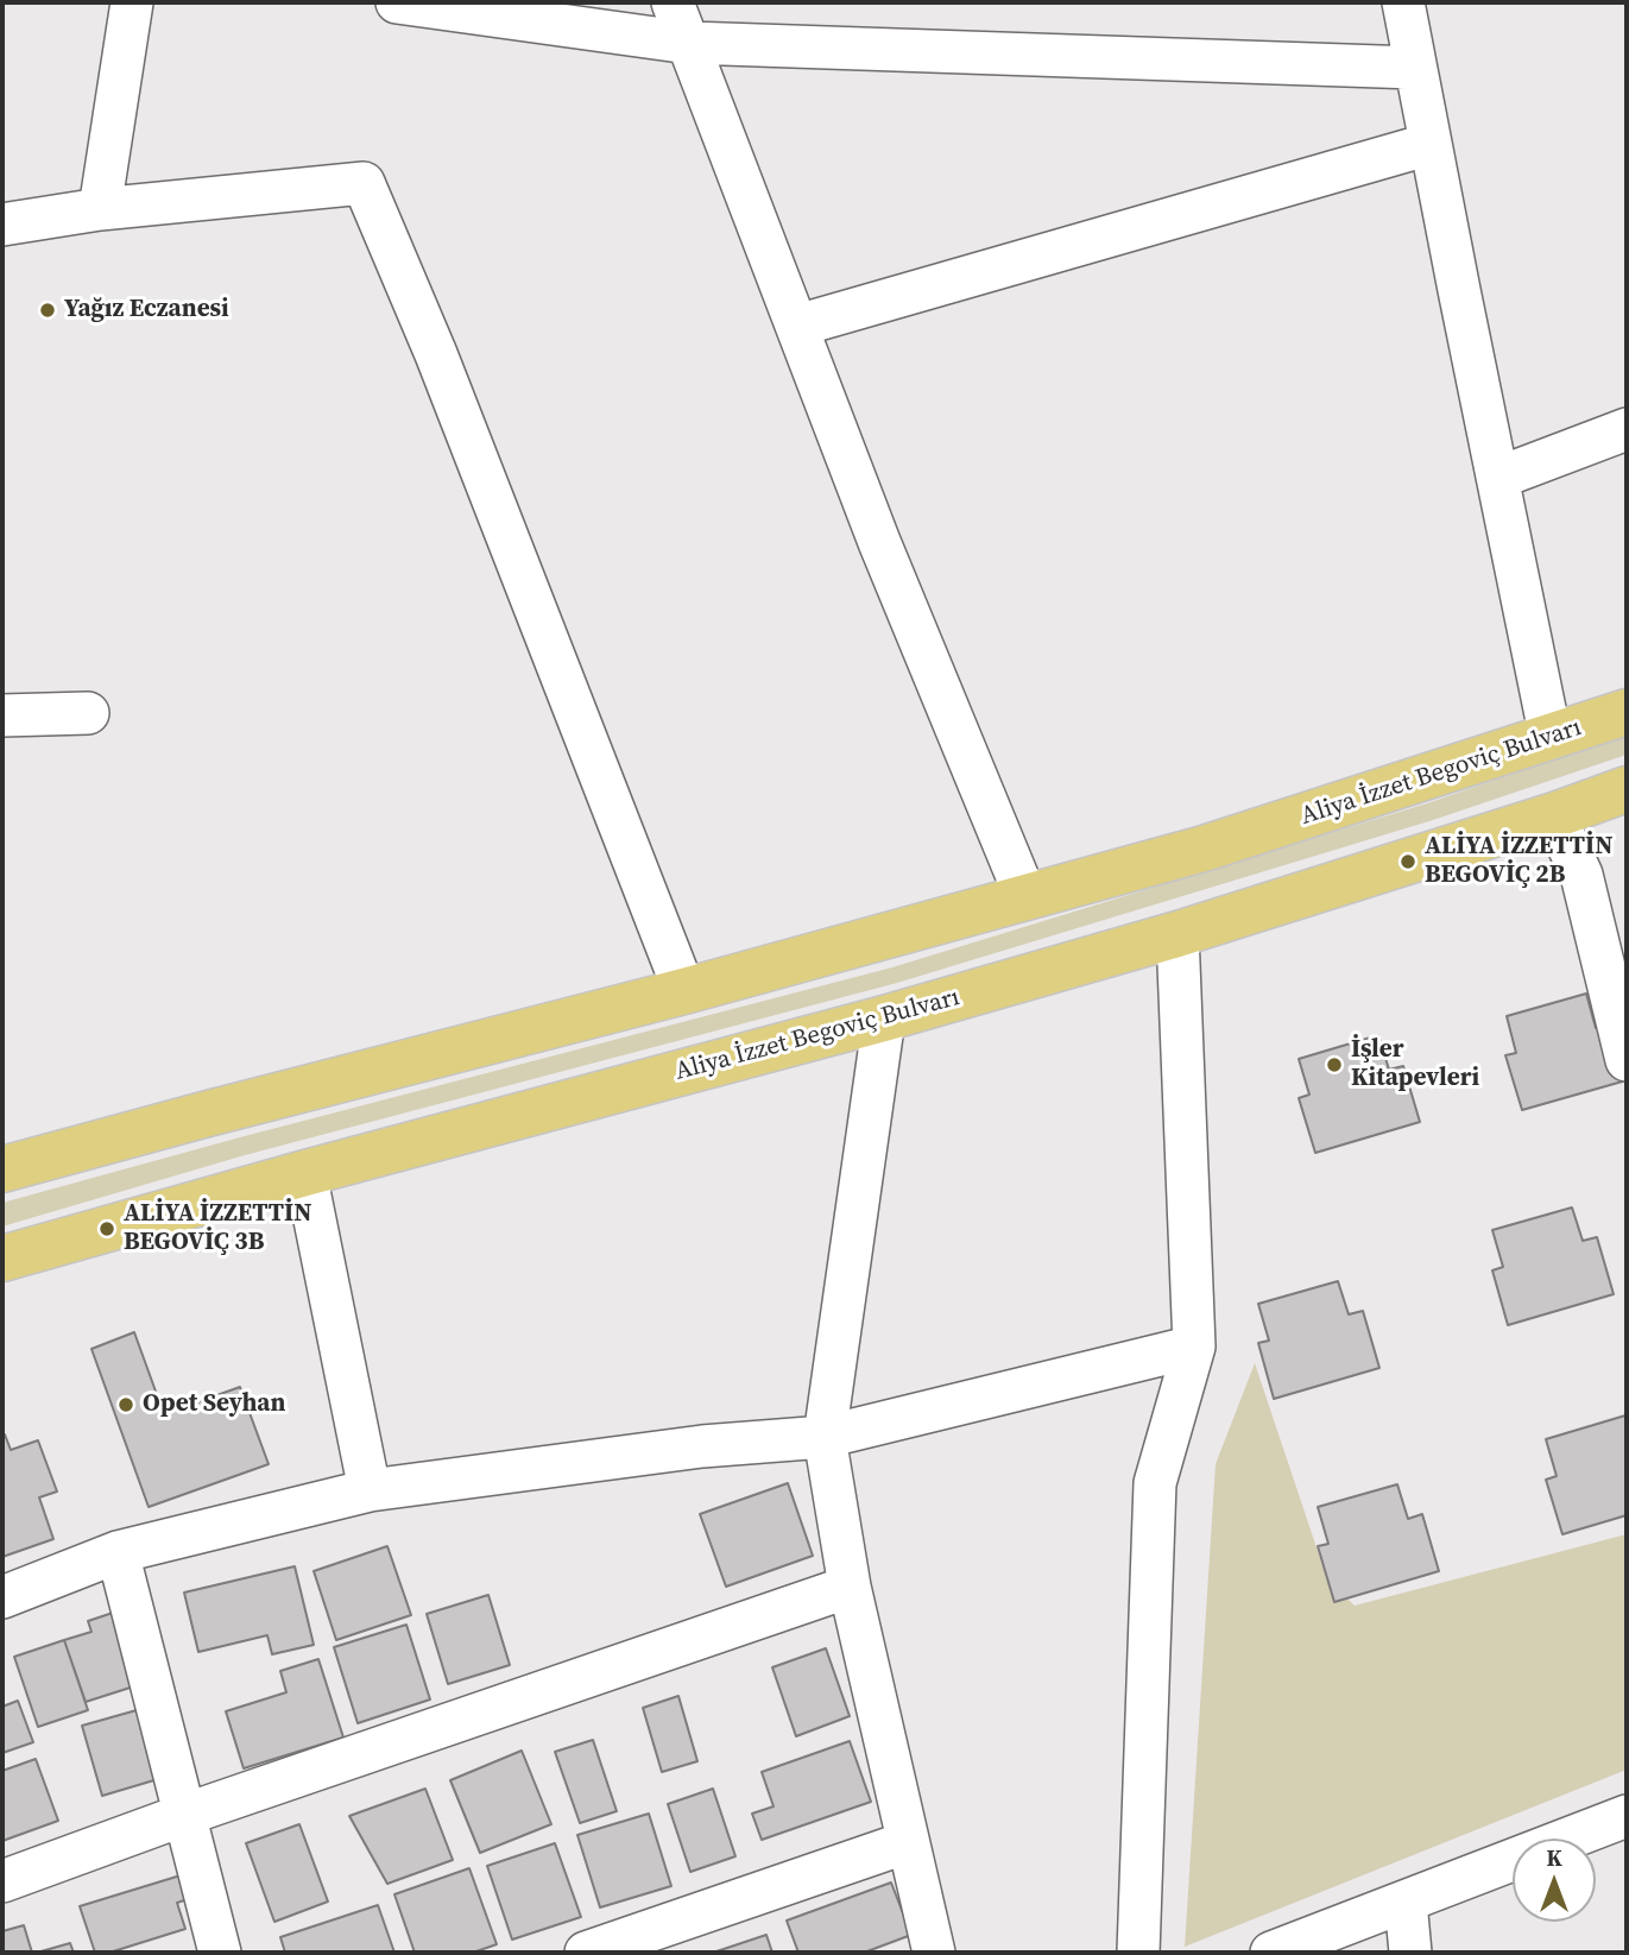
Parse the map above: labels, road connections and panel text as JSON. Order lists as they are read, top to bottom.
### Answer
{
  "streets": {
    "main road": ["Aliya İzzet Begoviç Bulvarı"]
  },
  "places": [
    "Yağız Eczanesi",
    "ALİYA İZZETTİN BEGOVİÇ 2B",
    "İşler Kitapevleri",
    "ALİYA İZZETTİN BEGOVİÇ 3B",
    "Opet Seyhan"
  ],
  "north": "top"
}
